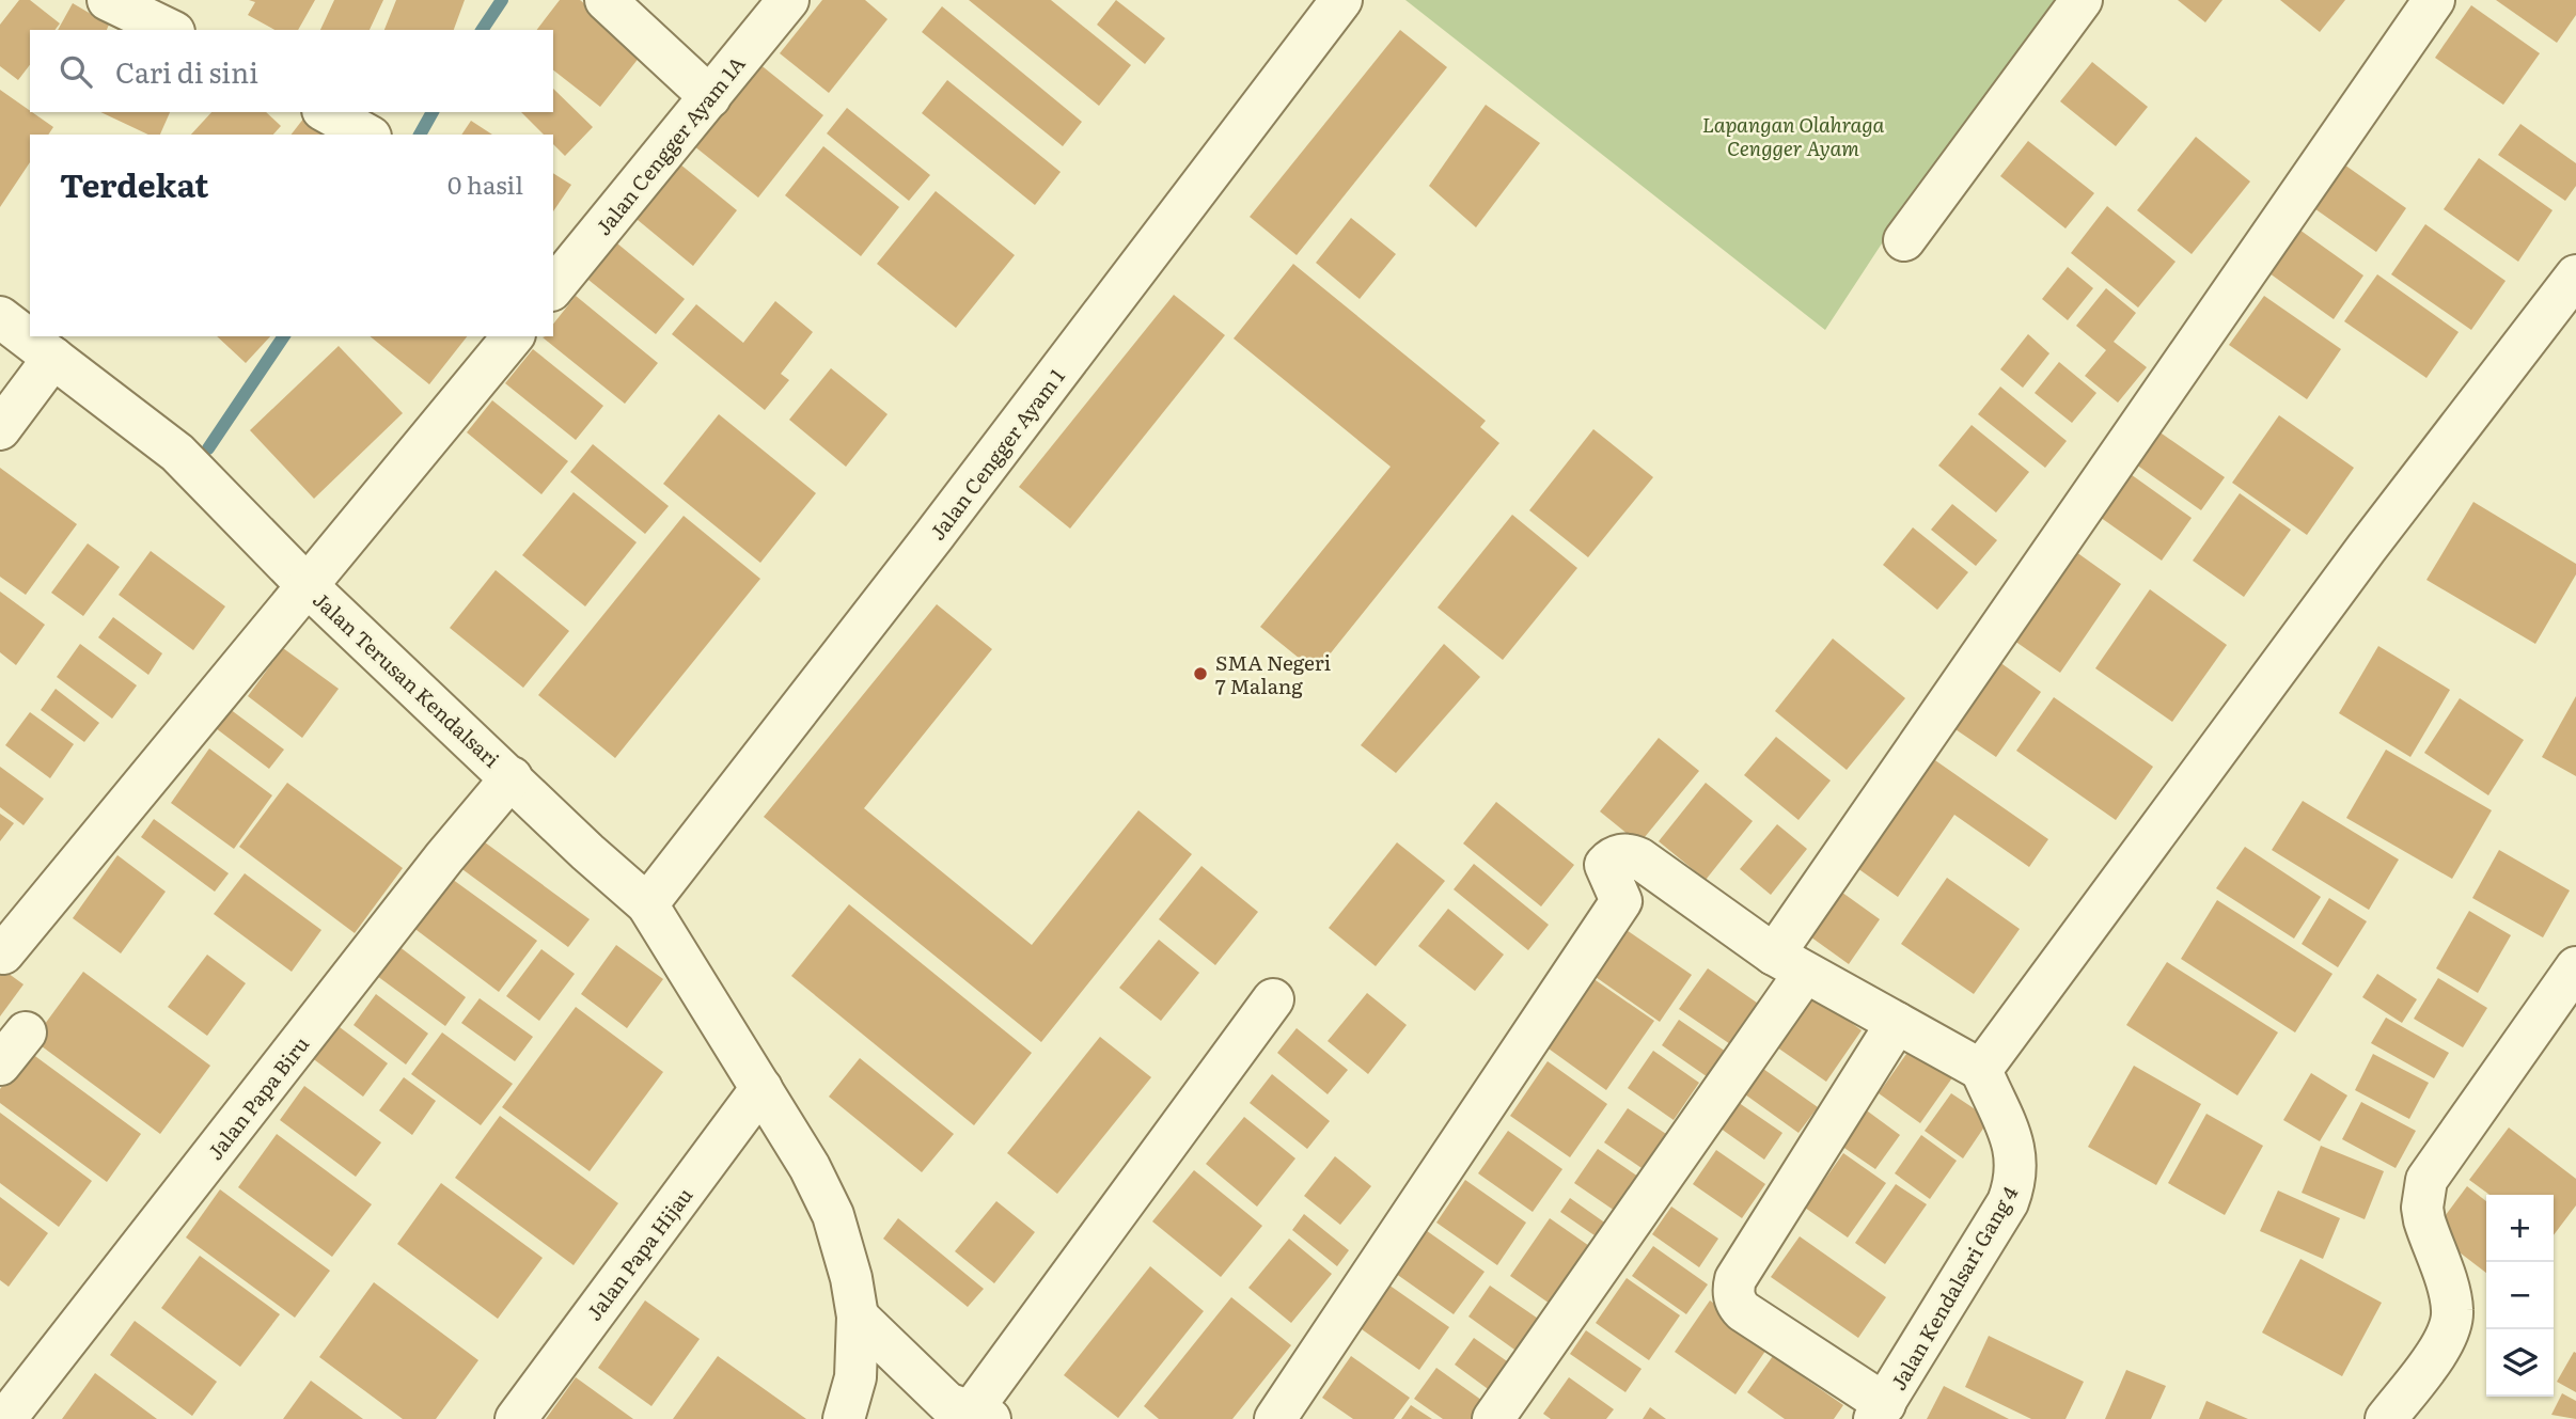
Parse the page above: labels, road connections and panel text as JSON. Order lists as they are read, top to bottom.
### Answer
{
  "streets": {
    "street": [
      "Jalan Cengger Ayam 1A",
      "Jalan Cengger Ayam 1",
      "Jalan Terusan Kendalsari",
      "Jalan Papa Biru",
      "Jalan Papa Hijau",
      "Jalan Kendalsari Gang 4"
    ]
  },
  "crossings": [
    ["Jalan Cengger Ayam 1", "Jalan Terusan Kendalsari"],
    ["Jalan Terusan Kendalsari", "Jalan Papa Biru"],
    ["Jalan Terusan Kendalsari", "Jalan Papa Hijau"]
  ],
  "parks": ["Lapangan Olahraga Cengger Ayam"],
  "places": ["SMA Negeri 7 Malang"],
  "page": {
    "search": "Cari di sini",
    "heading": ["Terdekat", "0 hasil"],
    "map_buttons": ["+", "−"]
  }
}
